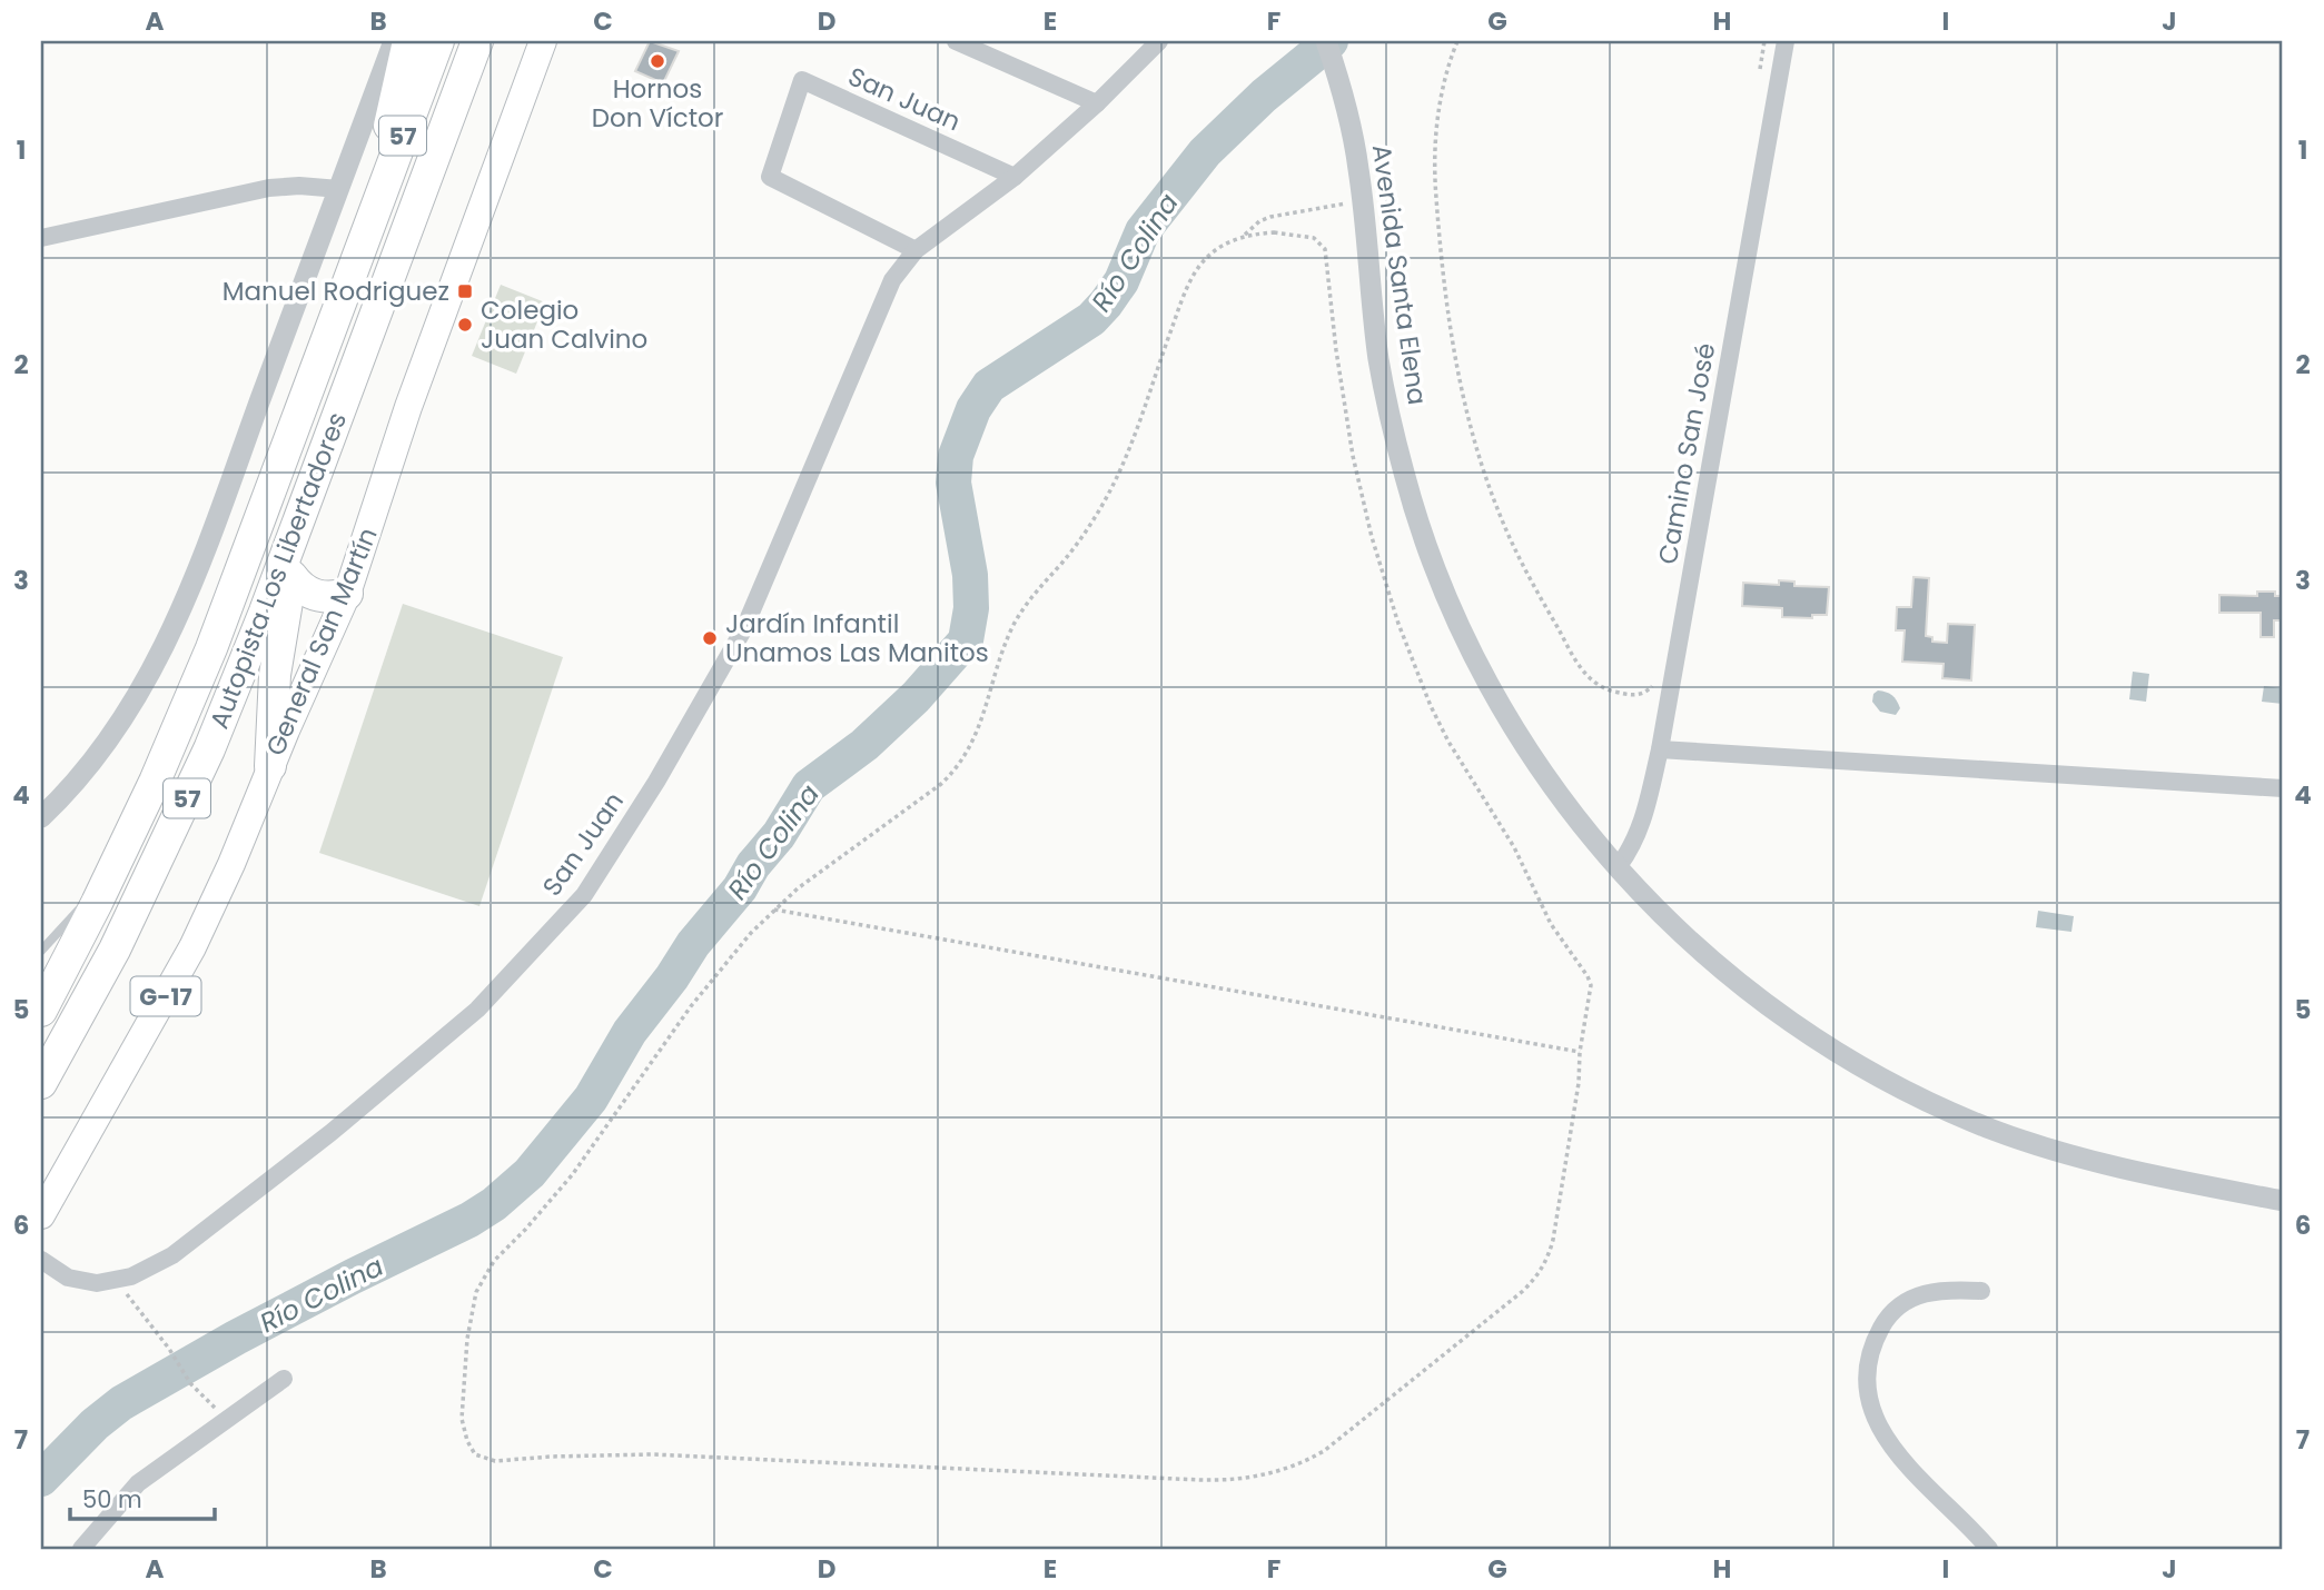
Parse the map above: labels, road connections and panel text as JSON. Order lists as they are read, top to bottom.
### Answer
{
  "streets": {
    "highway": ["57", "Autopista Los Libertadores"],
    "main road": ["General San Martín", "G-17"],
    "street": ["San Juan", "Avenida Santa Elena", "Camino San José"]
  },
  "crossings": [
    ["Avenida Santa Elena", "Camino San José"]
  ],
  "water": ["Río Colina"],
  "places": {
    "other": ["Hornos Don Víctor", "Colegio Juan Calvino", "Jardín Infantil Unamos Las Manitos"],
    "transit": ["Manuel Rodriguez"]
  },
  "scale_bar": "50 m",
  "grid": {
    "columns": [
      "A",
      "B",
      "C",
      "D",
      "E",
      "F",
      "G",
      "H",
      "I",
      "J"
    ],
    "rows": [
      "1",
      "2",
      "3",
      "4",
      "5",
      "6",
      "7"
    ]
  }
}
